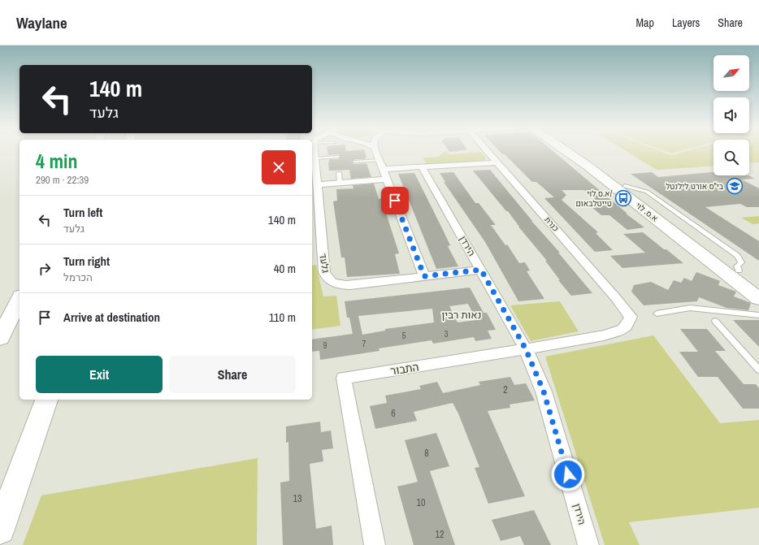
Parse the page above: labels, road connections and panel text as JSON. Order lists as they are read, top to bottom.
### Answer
{
  "streets": {
    "main road": ["א.ס. לוי"],
    "street": [
      "כנרת",
      "הירדן",
      "גלעד",
      "התבור"
    ]
  },
  "crossings": [
    ["כנרת", "התבור"],
    ["הירדן", "גלעד"],
    ["הירדן", "התבור"]
  ],
  "districts": ["נאות רבין"],
  "places": {
    "school or university": ["בי\"ס אורט לילנטל"],
    "bus stop": ["א.ס לוי/ טייטלבאום"]
  },
  "house_numbers": [
    "3",
    "5",
    "7",
    "9",
    "2",
    "6",
    "8",
    "13",
    "10",
    "12"
  ],
  "north": "top right",
  "page": {
    "header": "Waylane",
    "nav": ["Map", "Layers", "Share"],
    "turn": ["140 m", "גלעד"],
    "heading": ["4 min", "290 m · 22:39"],
    "list": [
      {
        "name": "Turn left",
        "note": "גלעד",
        "value": "140 m"
      },
      {
        "name": "Turn right",
        "note": "הכרמל",
        "value": "40 m"
      },
      {
        "name": "Arrive at destination",
        "value": "110 m"
      }
    ],
    "buttons": ["Exit", "Share"]
  }
}
